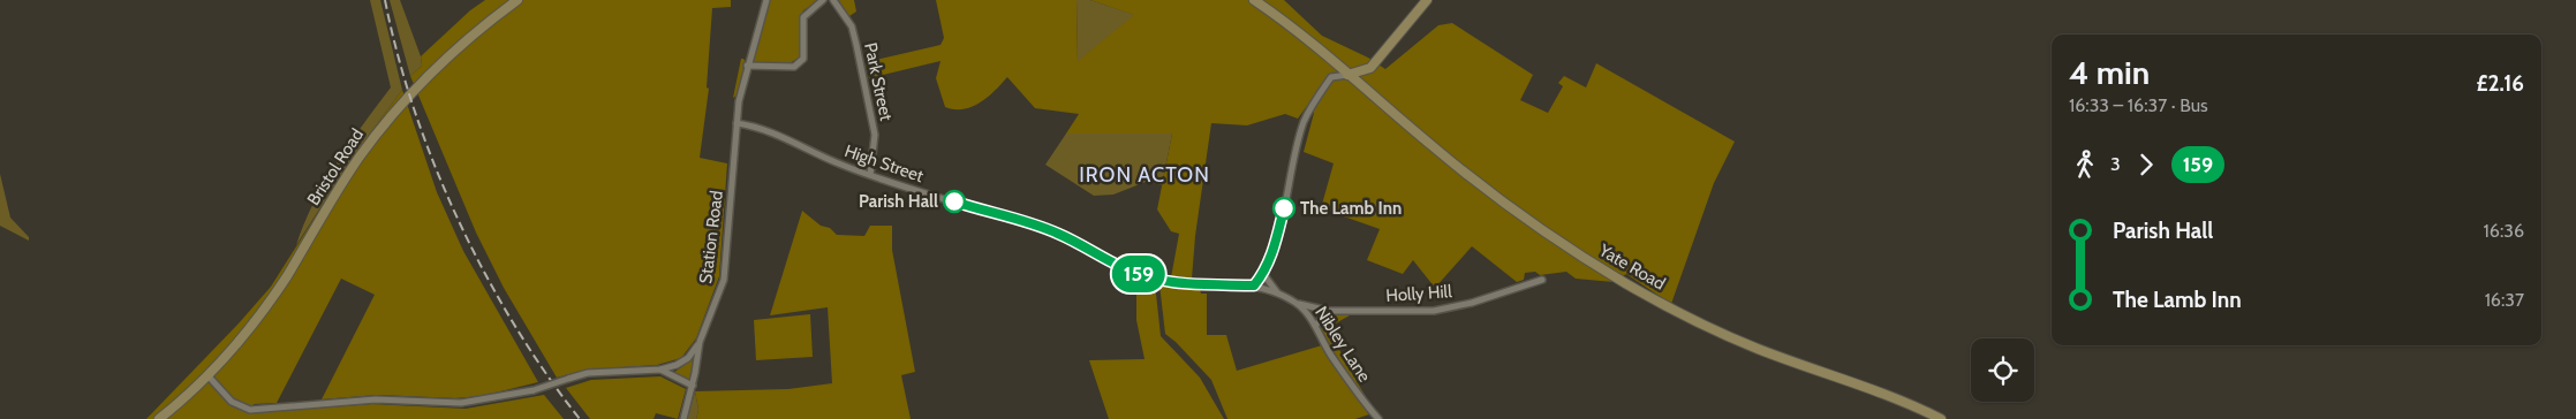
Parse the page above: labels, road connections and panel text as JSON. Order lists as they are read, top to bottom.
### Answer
{
  "streets": {
    "main road": ["Bristol Road", "Yate Road"],
    "street": [
      "Park Street",
      "High Street",
      "Station Road",
      "Holly Hill",
      "Nibley Lane"
    ]
  },
  "crossings": [
    ["Park Street", "High Street"],
    ["High Street", "Station Road"],
    ["High Street", "Nibley Lane"],
    ["Holly Hill", "Nibley Lane"]
  ],
  "districts": ["IRON ACTON"],
  "places": ["Parish Hall", "The Lamb Inn"],
  "lines": ["bus line 159"],
  "page": {
    "on_map": "159",
    "heading": ["4 min", "16:33 – 16:37 · Bus", "£2.16"],
    "legs": ["3", "159"],
    "list": [
      {
        "name": "Parish Hall",
        "value": "16:36"
      },
      {
        "name": "The Lamb Inn",
        "value": "16:37"
      }
    ]
  }
}
